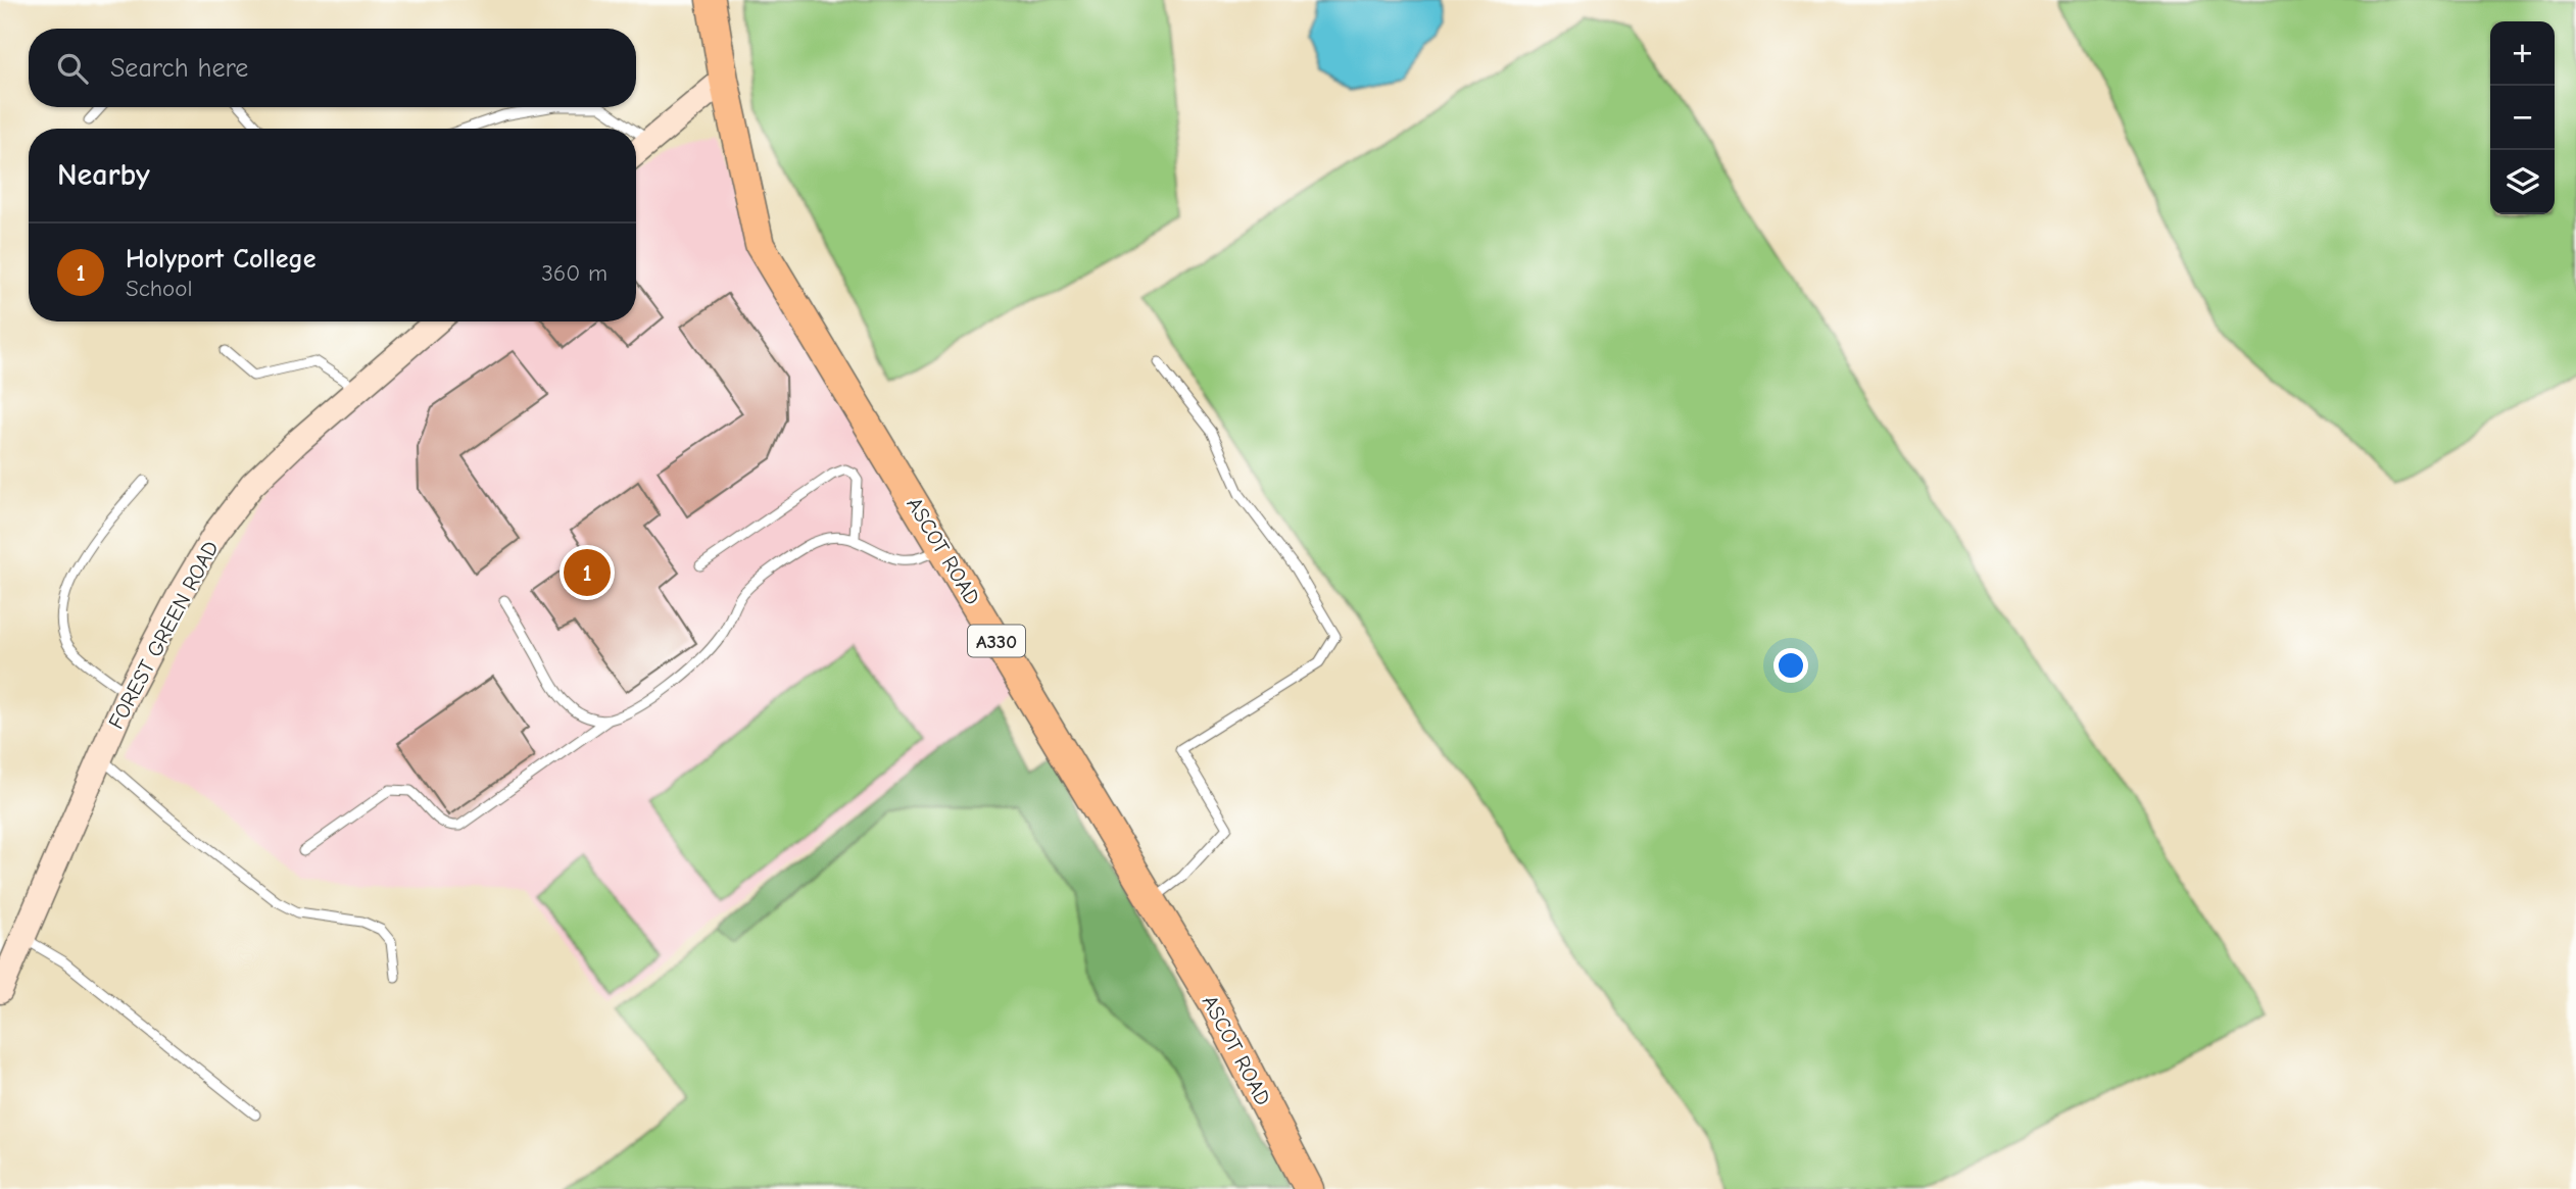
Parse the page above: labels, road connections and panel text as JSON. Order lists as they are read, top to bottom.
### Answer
{
  "streets": {
    "main road": ["ASCOT ROAD", "FOREST GREEN ROAD", "A330"]
  },
  "page": {
    "map_buttons": ["+", "−"],
    "search": "Search here",
    "heading": "Nearby",
    "list": [
      {
        "mark": "1",
        "name": "Holyport College",
        "note": "School",
        "value": "360 m"
      }
    ],
    "pins": "1"
  }
}
